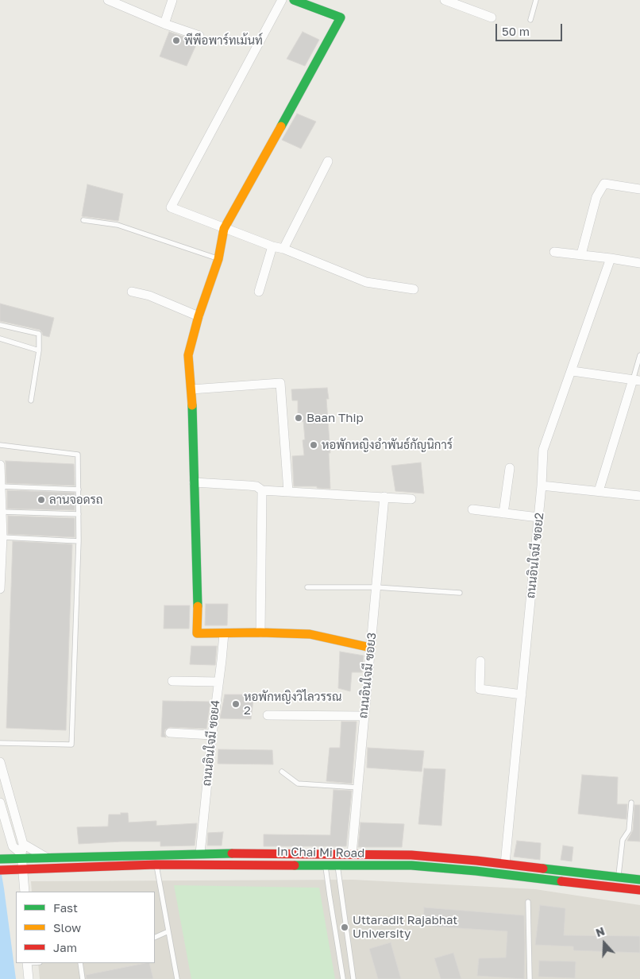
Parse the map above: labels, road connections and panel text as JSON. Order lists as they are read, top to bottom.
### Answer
{
  "streets": {
    "main road": ["In Chai Mi Road"],
    "street": ["ถนนอินใจมี ซอย2", "ถนนอินใจมี ซอย3", "ถนนอินใจมี ซอย4"]
  },
  "crossings": [
    ["ถนนอินใจมี ซอย2", "In Chai Mi Road"],
    ["ถนนอินใจมี ซอย3", "In Chai Mi Road"],
    ["ถนนอินใจมี ซอย4", "In Chai Mi Road"]
  ],
  "places": [
    "พีพีอพาร์ทเม้นท์",
    "Baan Thip",
    "หอพักหญิงอำพันธ์กัญนิการ์",
    "ลานจอดรถ",
    "หอพักหญิงวิไลวรรณ 2",
    "Uttaradit Rajabhat University"
  ],
  "legend": ["Fast", "Slow", "Jam"],
  "scale_bar": "50 m",
  "north": "top"
}
